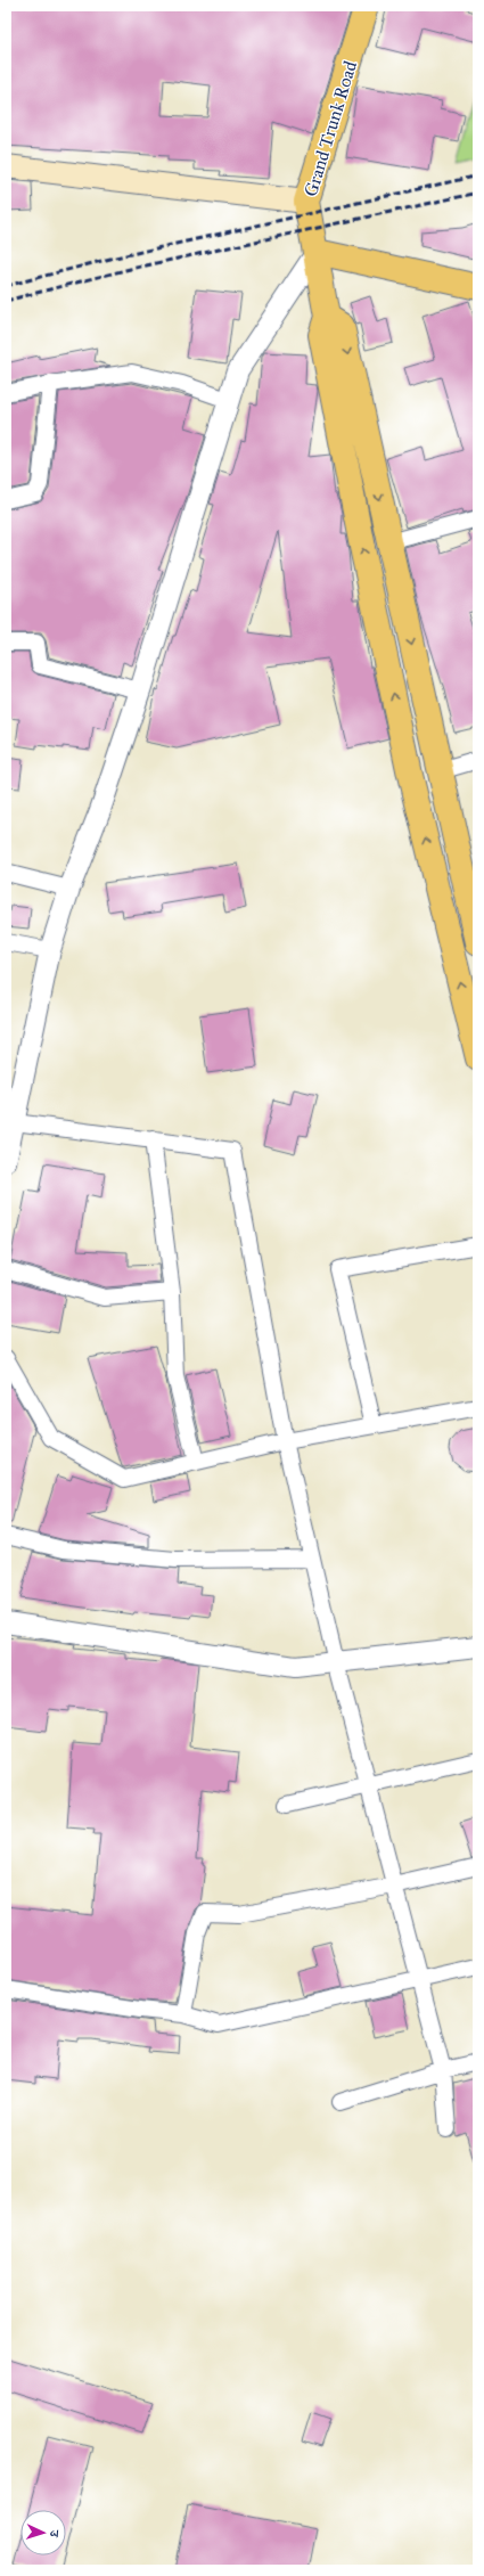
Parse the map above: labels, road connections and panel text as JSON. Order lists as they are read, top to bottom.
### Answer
{
  "streets": {
    "main road": ["Grand Trunk Road"]
  },
  "north": "right"
}
